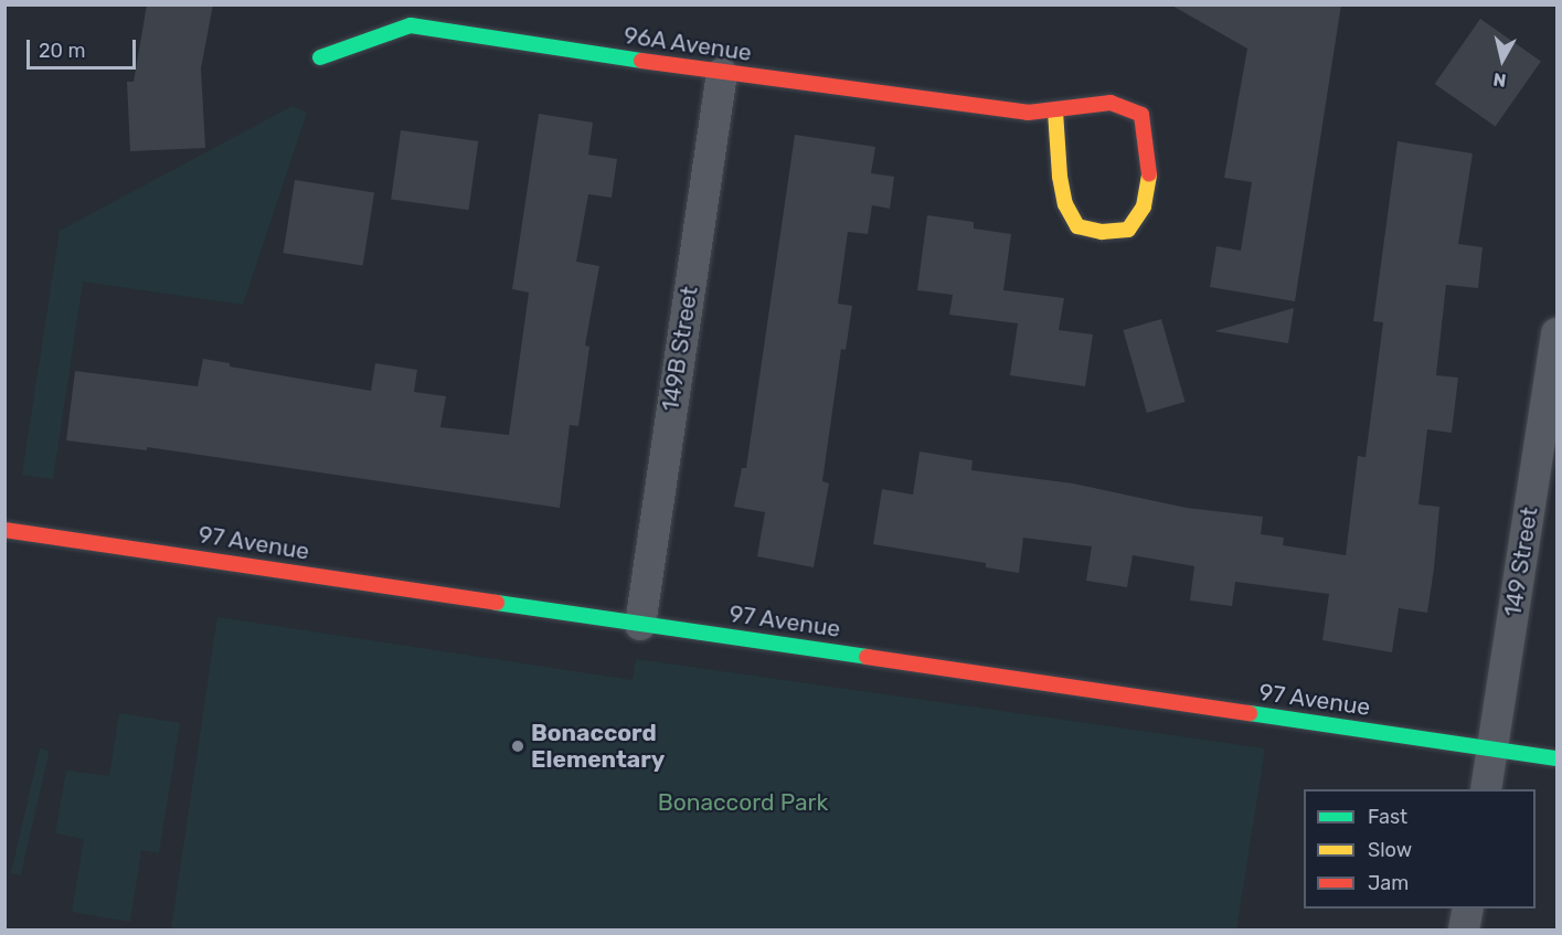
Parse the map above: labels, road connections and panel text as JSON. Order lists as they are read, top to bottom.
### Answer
{
  "streets": {
    "street": [
      "96A Avenue",
      "149B Street",
      "97 Avenue",
      "149 Street"
    ]
  },
  "crossings": [
    ["96A Avenue", "149B Street"],
    ["149B Street", "97 Avenue"],
    ["97 Avenue", "149 Street"]
  ],
  "parks": ["Bonaccord Park"],
  "places": ["Bonaccord Elementary"],
  "legend": ["Fast", "Slow", "Jam"],
  "scale_bar": "20 m",
  "north": "bottom"
}
